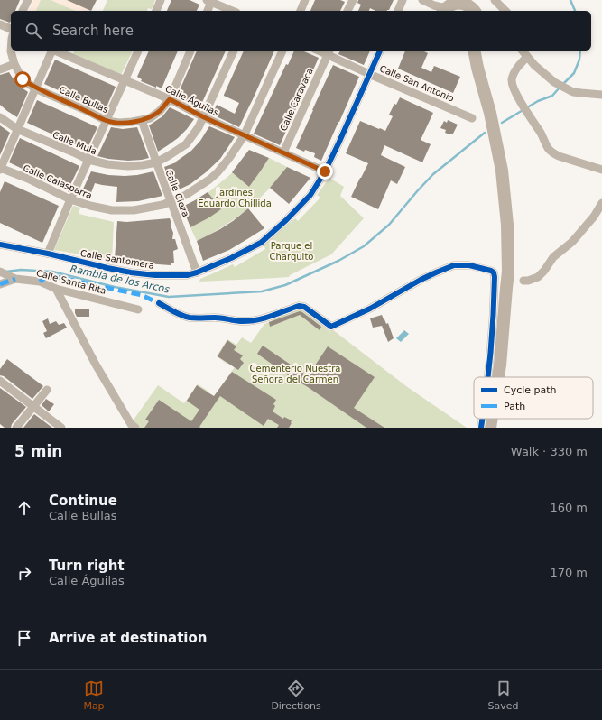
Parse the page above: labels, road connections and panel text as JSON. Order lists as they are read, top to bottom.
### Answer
{
  "streets": {
    "street": [
      "Calle San Antonio",
      "Calle Bullas",
      "Calle Caravaca",
      "Calle Águilas",
      "Calle Mula",
      "Calle Calasparra",
      "Calle Cieza",
      "Calle Santomera",
      "Calle Santa Rita"
    ]
  },
  "crossings": [
    ["Calle San Antonio", "Calle Caravaca"],
    ["Calle San Antonio", "Calle Santomera"],
    ["Calle Bullas", "Calle Águilas"],
    ["Calle Bullas", "Calle Cieza"],
    ["Calle Caravaca", "Calle Águilas"],
    ["Calle Águilas", "Calle Mula"],
    ["Calle Águilas", "Calle Calasparra"],
    ["Calle Águilas", "Calle Santomera"],
    ["Calle Mula", "Calle Cieza"],
    ["Calle Calasparra", "Calle Cieza"],
    ["Calle Cieza", "Calle Santomera"]
  ],
  "water": ["Rambla de los Arcos"],
  "parks": ["Jardines Eduardo Chillida", "Parque el Charquito", "Cementerio Nuestra Señora del Carmen"],
  "legend": ["Cycle path", "Path"],
  "page": {
    "search": "Search here",
    "heading": ["5 min", "Walk · 330 m"],
    "list": [
      ["Continue", "Calle Bullas", "160 m"],
      ["Turn right", "Calle Águilas", "170 m"],
      "Arrive at destination"
    ],
    "nav": ["Map", "Directions", "Saved"]
  }
}
